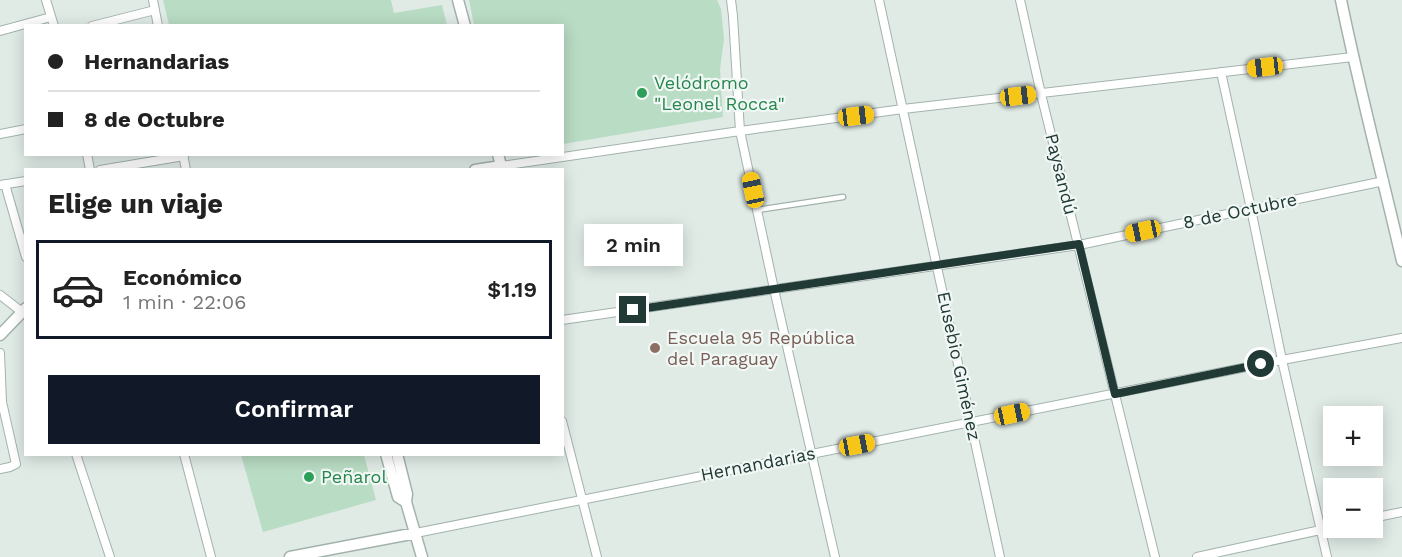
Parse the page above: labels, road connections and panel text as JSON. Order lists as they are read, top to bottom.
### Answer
{
  "streets": {
    "street": [
      "Paysandú",
      "8 de Octubre",
      "Eusebio Giménez",
      "Hernandarias"
    ]
  },
  "crossings": [
    ["Paysandú", "8 de Octubre"],
    ["Paysandú", "Hernandarias"],
    ["8 de Octubre", "Eusebio Giménez"],
    ["Eusebio Giménez", "Hernandarias"]
  ],
  "places": ["Velódromo \"Leonel Rocca\"", "Escuela 95 República del Paraguay", "Peñarol"],
  "page": {
    "banner": ["Hernandarias", "8 de Octubre"],
    "heading": "Elige un viaje",
    "bubble": "2 min",
    "list": [
      {
        "name": "Económico",
        "note": "1 min · 22:06",
        "value": "$1.19"
      }
    ],
    "buttons": "Confirmar",
    "map_buttons": ["+", "−"]
  }
}
